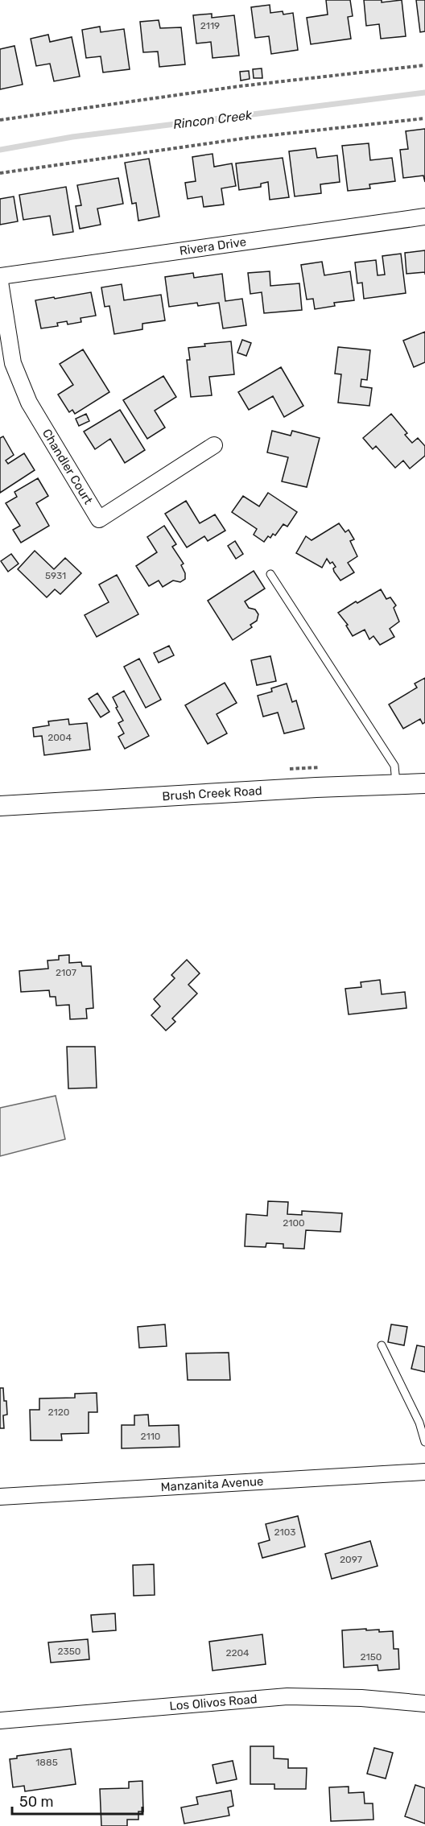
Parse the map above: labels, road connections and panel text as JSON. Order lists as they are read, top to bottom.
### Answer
{
  "streets": {
    "street": [
      "Rivera Drive",
      "Chandler Court",
      "Brush Creek Road",
      "Manzanita Avenue",
      "Los Olivos Road"
    ]
  },
  "water": ["Rincon Creek"],
  "house_numbers": [
    "2119",
    "5931",
    "2004",
    "2107",
    "2100",
    "2120",
    "2110",
    "2103",
    "2097",
    "2350",
    "2204",
    "2150",
    "1885"
  ],
  "scale_bar": "50 m"
}
